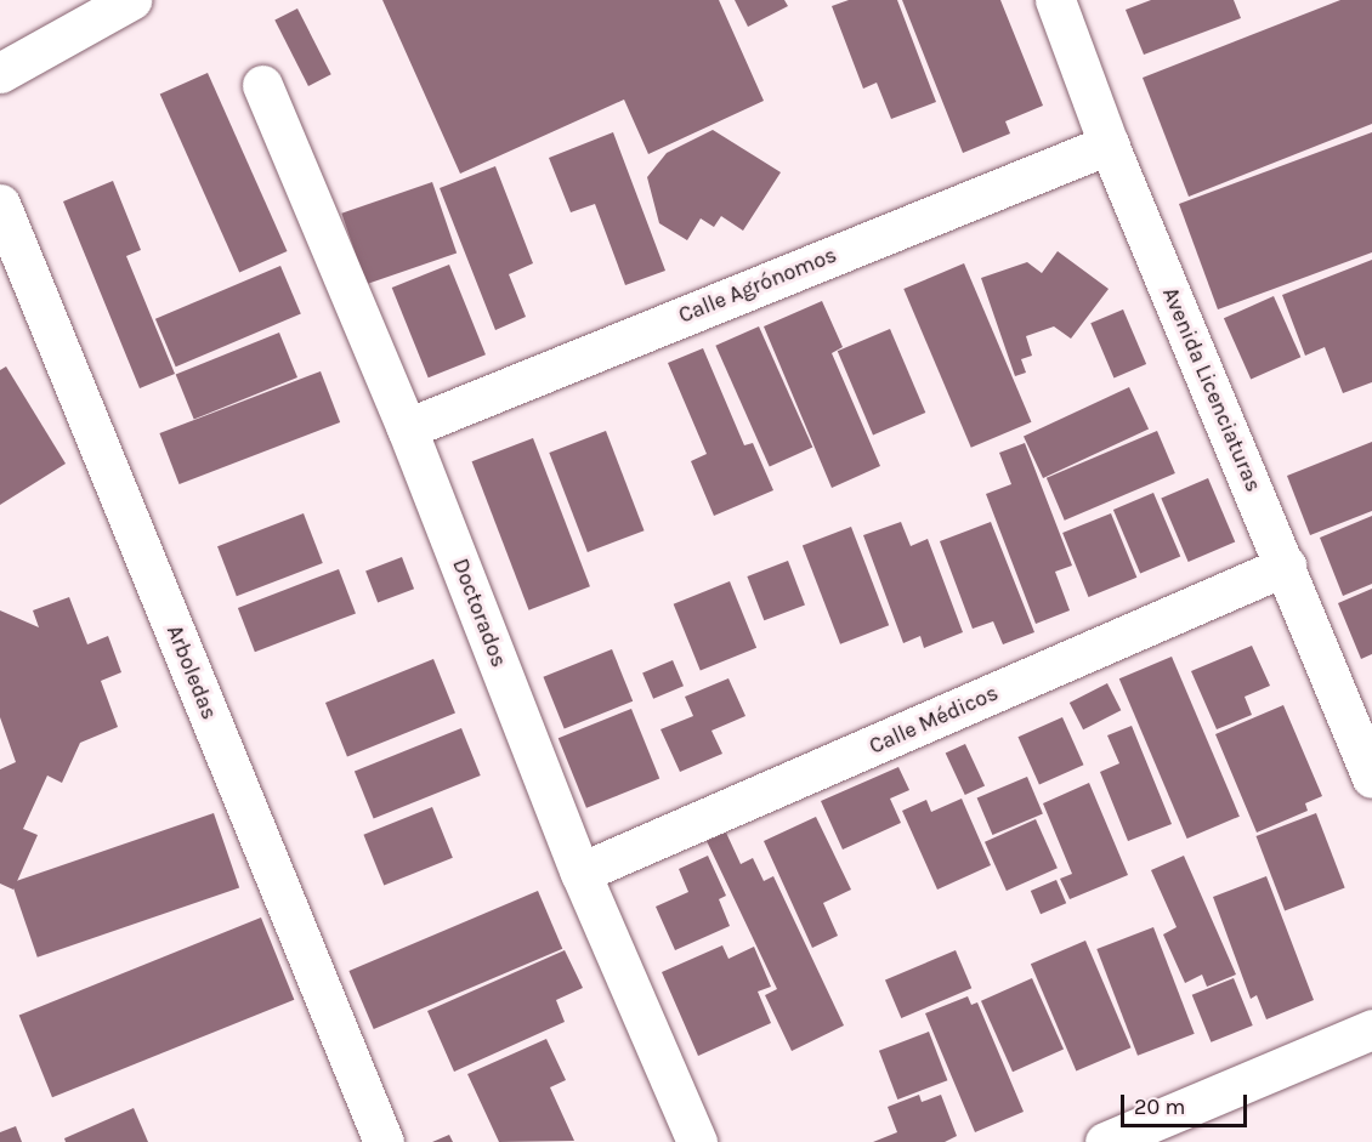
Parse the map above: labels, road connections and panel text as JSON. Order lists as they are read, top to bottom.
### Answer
{
  "streets": {
    "street": [
      "Calle Agrónomos",
      "Avenida Licenciaturas",
      "Doctorados",
      "Arboledas",
      "Calle Médicos"
    ]
  },
  "crossings": [
    ["Calle Agrónomos", "Avenida Licenciaturas"],
    ["Calle Agrónomos", "Doctorados"],
    ["Avenida Licenciaturas", "Calle Médicos"],
    ["Doctorados", "Calle Médicos"]
  ],
  "scale_bar": "20 m"
}
